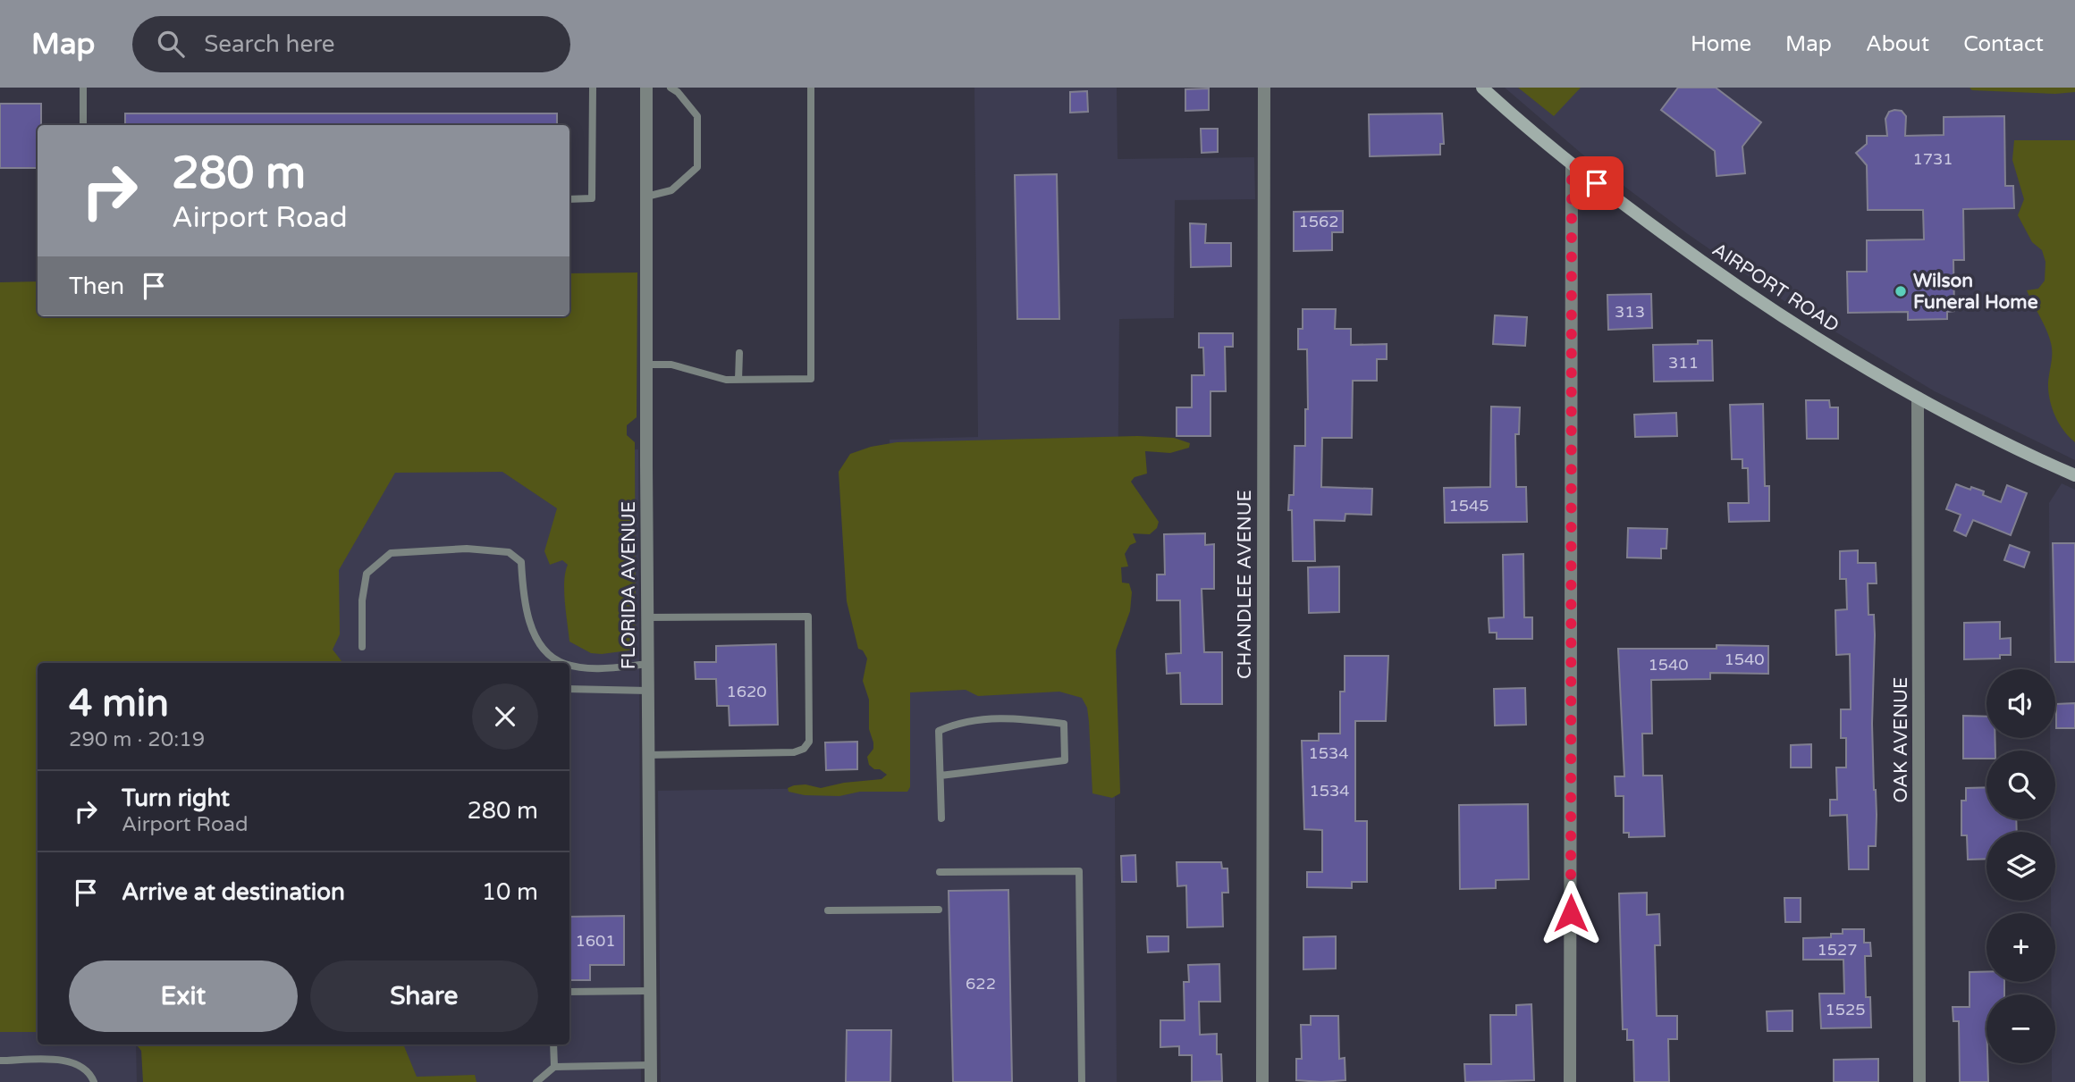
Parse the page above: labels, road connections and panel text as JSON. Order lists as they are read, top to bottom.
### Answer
{
  "streets": {
    "main road": ["AIRPORT ROAD"],
    "street": ["CHANDLEE AVENUE", "FLORIDA AVENUE", "OAK AVENUE"]
  },
  "crossings": [
    ["AIRPORT ROAD", "OAK AVENUE"]
  ],
  "places": ["Wilson Funeral Home"],
  "house_numbers": [
    "1731",
    "1562",
    "313",
    "311",
    "1545",
    "1540",
    "1540",
    "1620",
    "1534",
    "1534",
    "1601",
    "1527",
    "622",
    "1525"
  ],
  "page": {
    "header": "Map",
    "search": "Search here",
    "nav": [
      "Home",
      "Map",
      "About",
      "Contact"
    ],
    "turn": ["280 m", "Airport Road"],
    "then": "Then",
    "heading": ["4 min", "290 m · 20:19"],
    "map_buttons": ["+", "−"],
    "list": [
      {
        "name": "Turn right",
        "note": "Airport Road",
        "value": "280 m"
      },
      {
        "name": "Arrive at destination",
        "value": "10 m"
      }
    ],
    "buttons": ["Exit", "Share"]
  }
}
